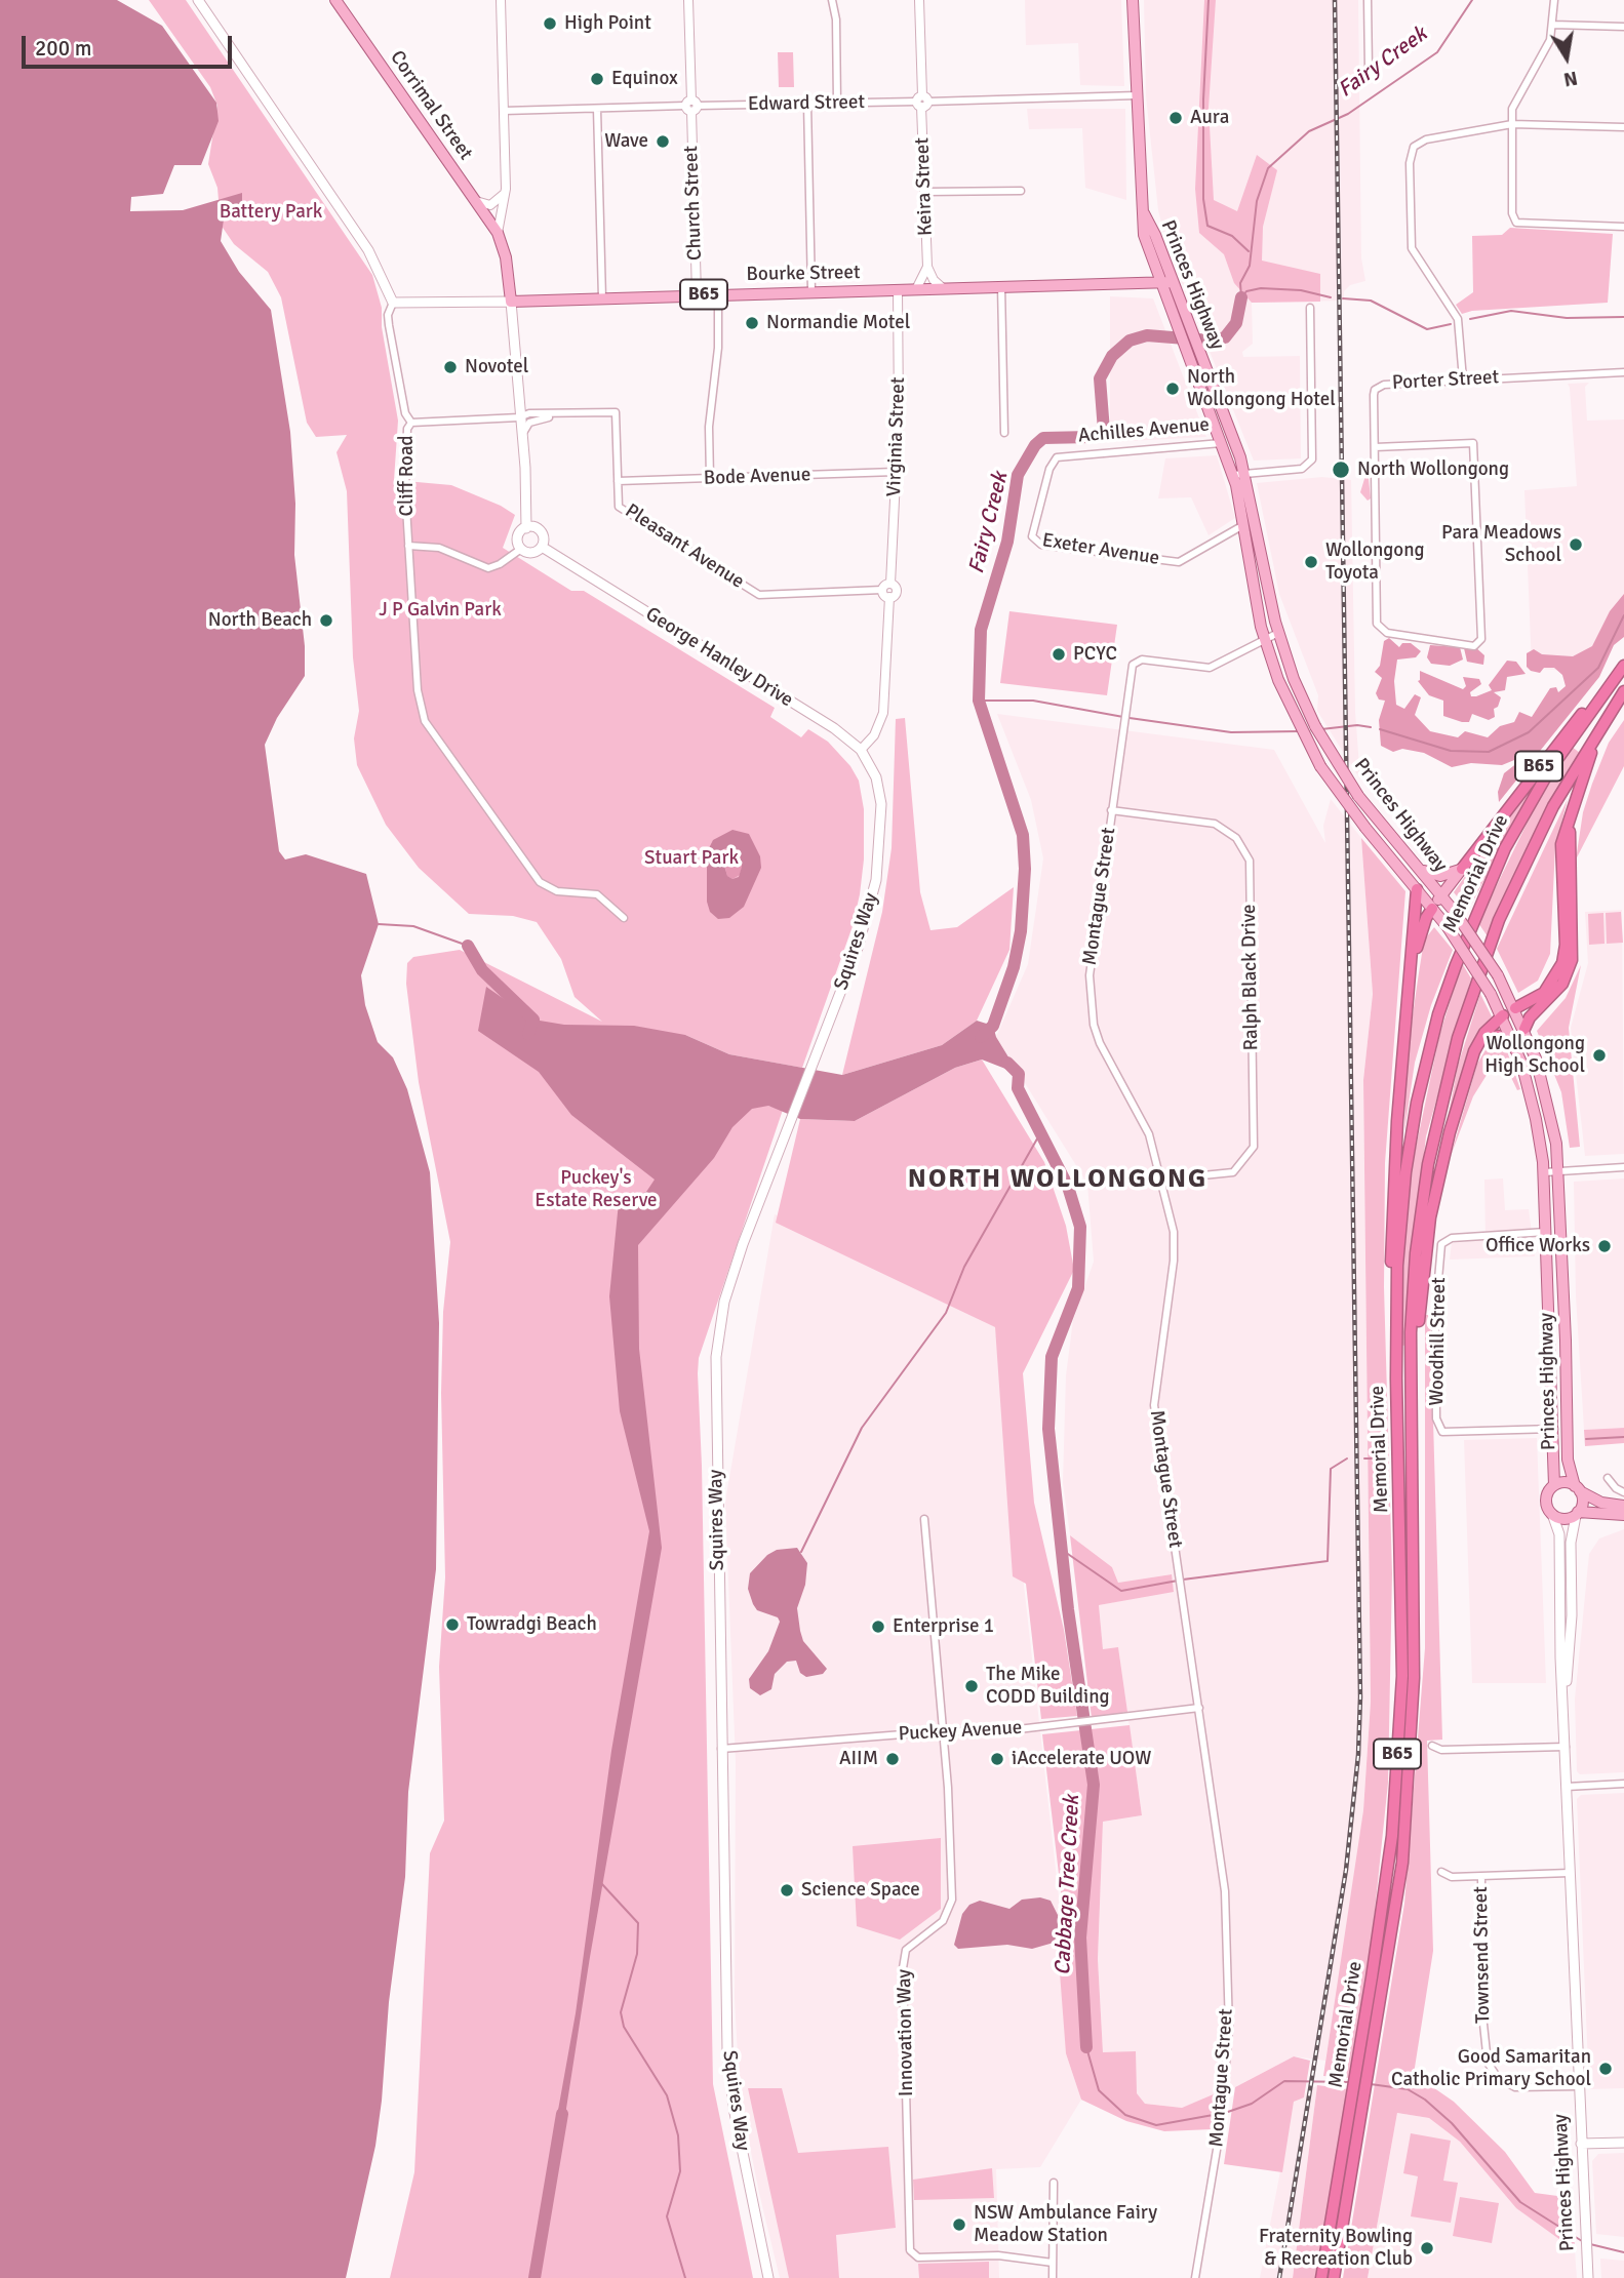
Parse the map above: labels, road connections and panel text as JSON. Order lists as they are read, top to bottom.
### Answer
{
  "streets": {
    "highway": ["B65", "Memorial Drive"],
    "main road": [
      "Corrimal Street",
      "Bourke Street",
      "Princes Highway",
      "Achilles Avenue",
      "George Hanley Drive",
      "Squires Way"
    ],
    "street": [
      "Edward Street",
      "Keira Street",
      "Church Street",
      "Porter Street",
      "Virginia Street",
      "Cliff Road",
      "Bode Avenue",
      "Pleasant Avenue",
      "Exeter Avenue",
      "Montague Street",
      "Ralph Black Drive",
      "Woodhill Street",
      "Puckey Avenue",
      "Townsend Street",
      "Innovation Way"
    ]
  },
  "crossings": [
    ["Edward Street", "Keira Street"],
    ["Edward Street", "Church Street"],
    ["Edward Street", "Princes Highway"],
    ["Corrimal Street", "Bourke Street"],
    ["Keira Street", "Bourke Street"],
    ["Church Street", "Bourke Street"],
    ["Bourke Street", "Princes Highway"],
    ["Bourke Street", "Virginia Street"],
    ["Bourke Street", "Cliff Road"],
    ["Princes Highway", "B65"],
    ["Princes Highway", "Achilles Avenue"],
    ["Princes Highway", "Exeter Avenue"],
    ["Princes Highway", "Montague Street"],
    ["Princes Highway", "Woodhill Street"],
    ["Princes Highway", "Townsend Street"],
    ["B65", "Memorial Drive"],
    ["Achilles Avenue", "Exeter Avenue"],
    ["Virginia Street", "Bode Avenue"],
    ["Bode Avenue", "Pleasant Avenue"],
    ["George Hanley Drive", "Squires Way"],
    ["Montague Street", "Ralph Black Drive"],
    ["Montague Street", "Puckey Avenue"],
    ["Squires Way", "Puckey Avenue"],
    ["Puckey Avenue", "Innovation Way"]
  ],
  "districts": ["NORTH WOLLONGONG"],
  "water": ["Fairy Creek", "Cabbage Tree Creek"],
  "parks": [
    "Battery Park",
    "J P Galvin Park",
    "Stuart Park",
    "Puckey's Estate Reserve"
  ],
  "places": [
    "High Point",
    "Equinox",
    "Aura",
    "Wave",
    "Normandie Motel",
    "Novotel",
    "North Wollongong Hotel",
    "North Wollongong",
    "Para Meadows School",
    "Wollongong Toyota",
    "North Beach",
    "PCYC",
    "Wollongong High School",
    "Office Works",
    "Towradgi Beach",
    "Enterprise 1",
    "The Mike CODD Building",
    "AIIM",
    "iAccelerate UOW",
    "Science Space",
    "Good Samaritan Catholic Primary School",
    "NSW Ambulance Fairy Meadow Station",
    "Fraternity Bowling & Recreation Club"
  ],
  "scale_bar": "200 m",
  "north": "bottom"
}
